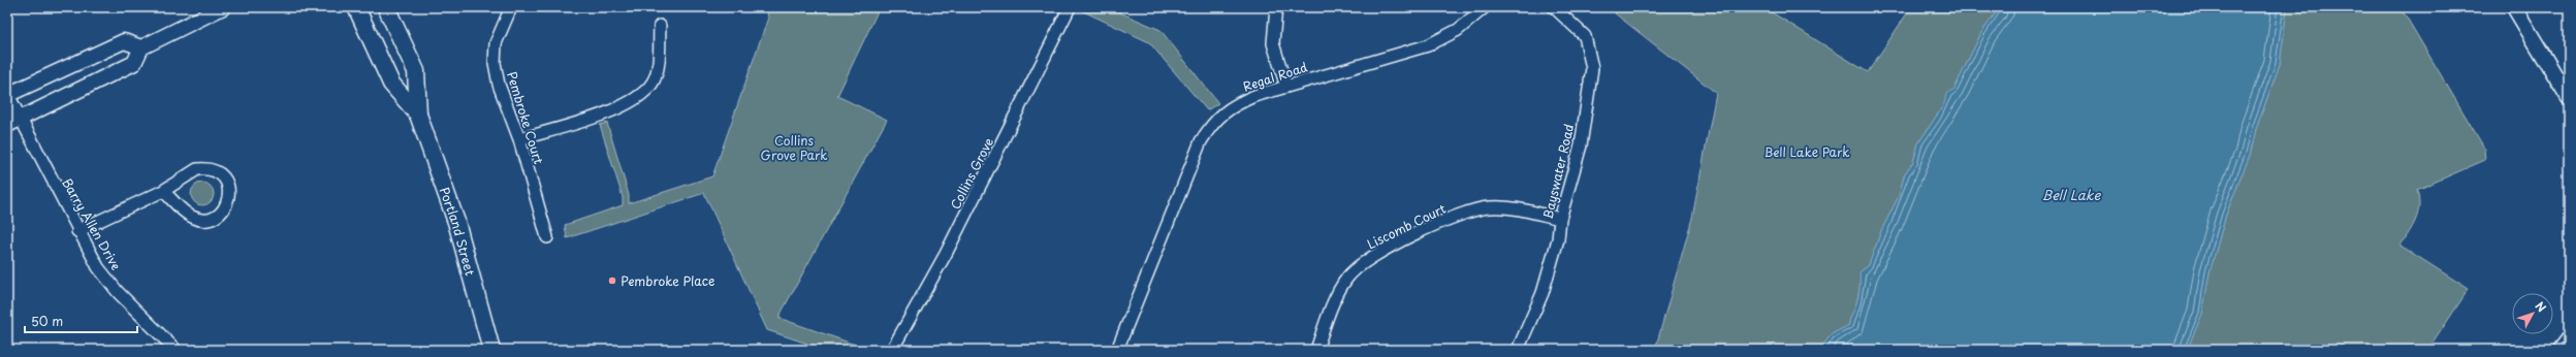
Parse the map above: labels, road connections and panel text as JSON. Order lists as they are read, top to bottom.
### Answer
{
  "streets": {
    "main road": ["Portland Street"],
    "street": [
      "Regal Road",
      "Pembroke Court",
      "Bayswater Road",
      "Collins Grove",
      "Barry Allen Drive",
      "Liscomb Court"
    ]
  },
  "crossings": [
    ["Bayswater Road", "Liscomb Court"]
  ],
  "water": ["Bell Lake"],
  "parks": ["Collins Grove Park", "Bell Lake Park"],
  "places": ["Pembroke Place"],
  "scale_bar": "50 m",
  "north": "top right"
}
